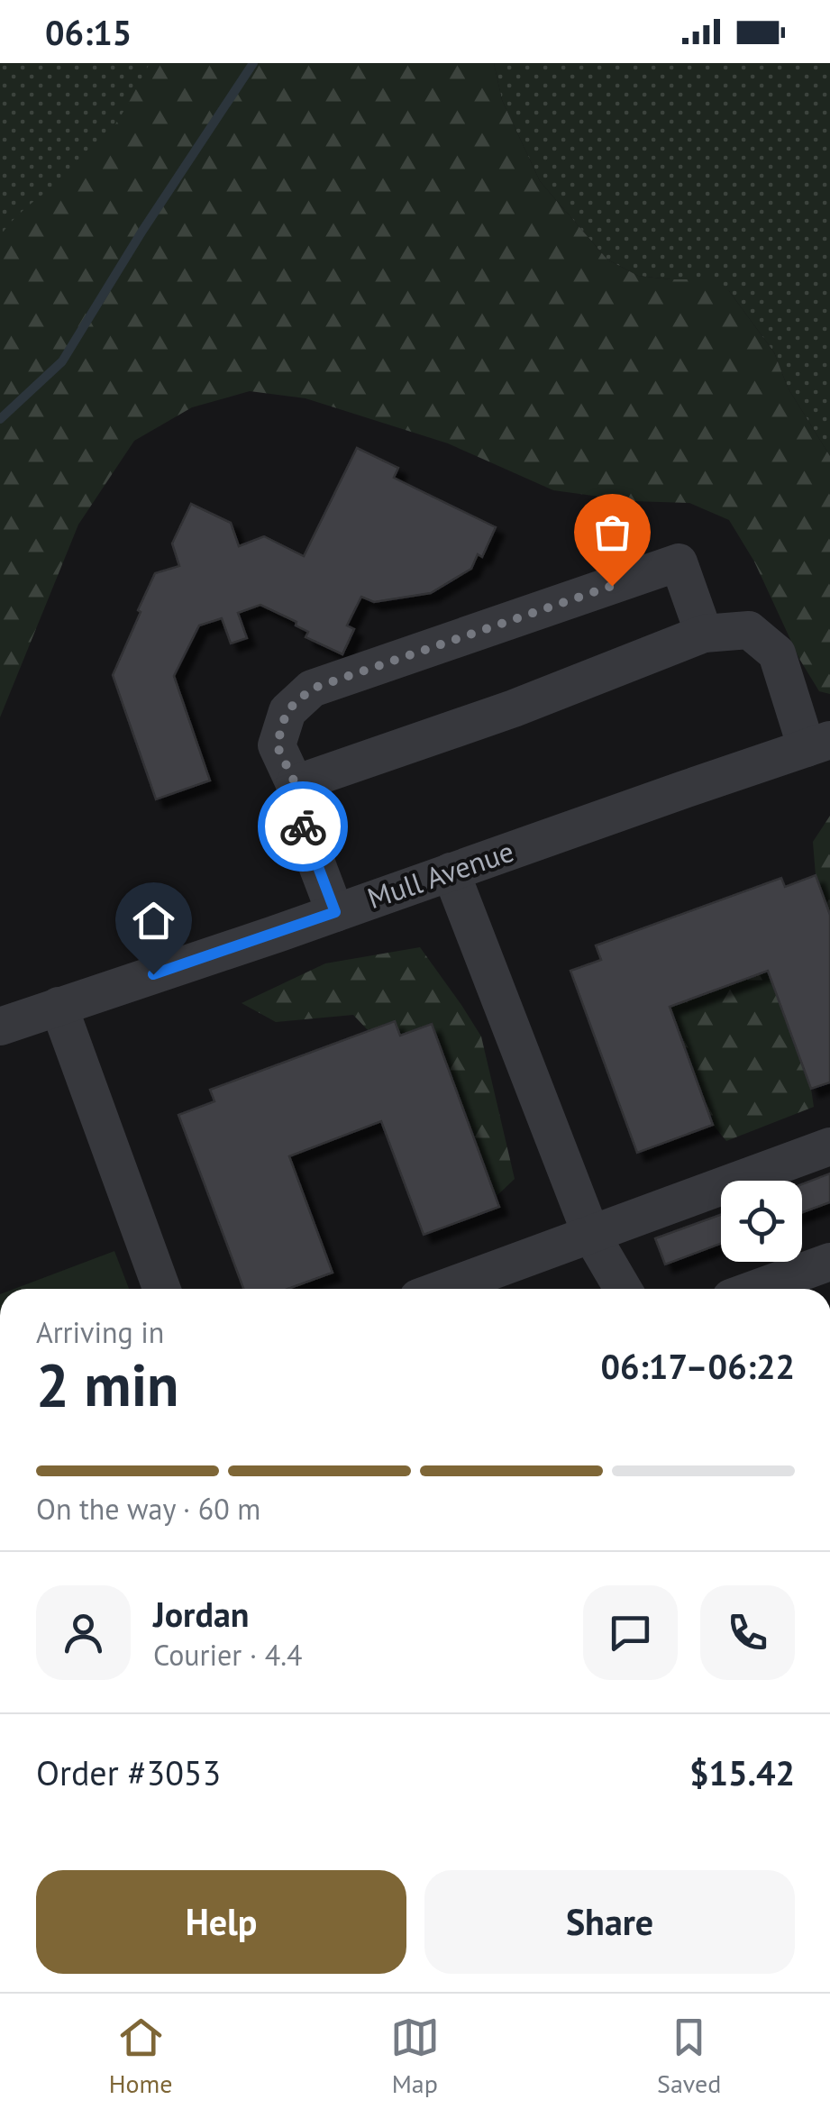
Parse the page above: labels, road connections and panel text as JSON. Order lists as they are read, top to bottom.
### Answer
{
  "streets": {
    "street": ["Mull Avenue"]
  },
  "page": {
    "status": "06:15",
    "heading": ["2 min", "Arriving in", "06:17–06:22"],
    "panel": [
      "Jordan",
      "Courier · 4.4",
      "Order #3053",
      "$15.42"
    ],
    "bar": "On the way · 60 m",
    "buttons": ["Help", "Share"],
    "tabs": ["Home", "Map", "Saved"]
  }
}
